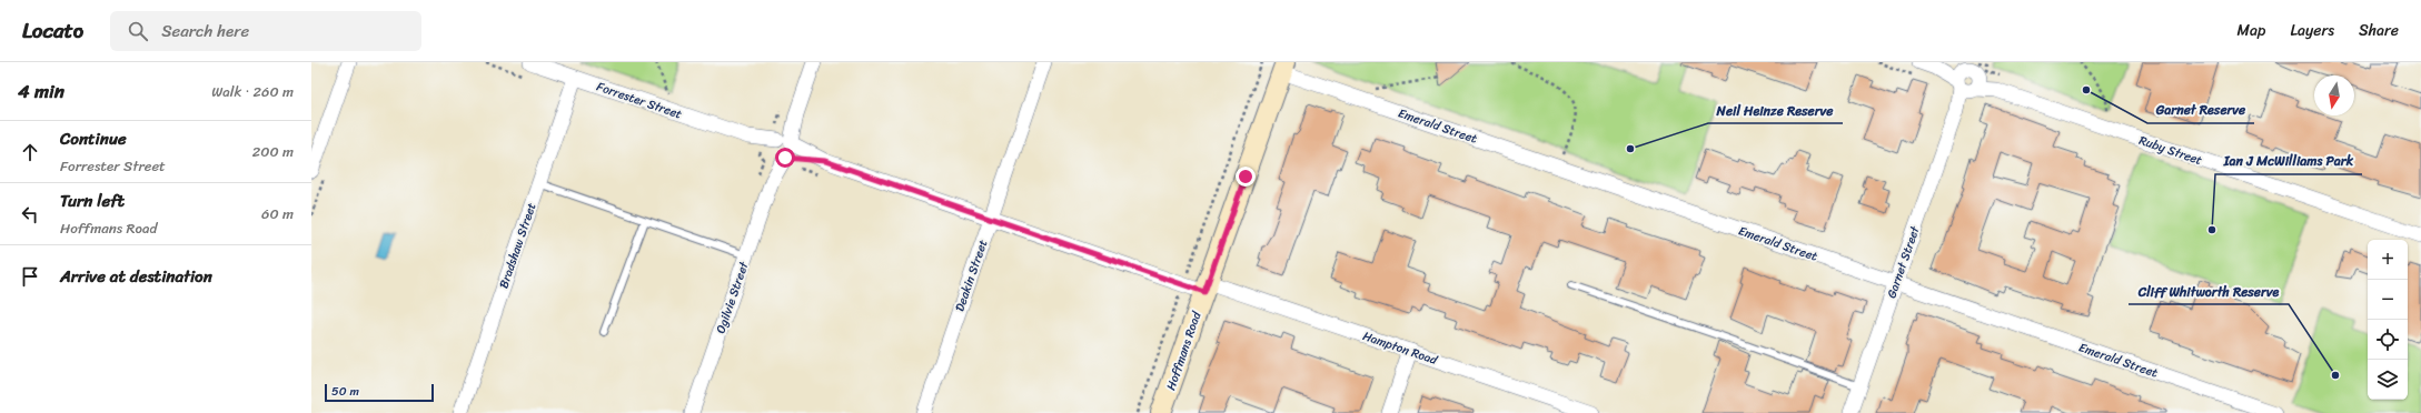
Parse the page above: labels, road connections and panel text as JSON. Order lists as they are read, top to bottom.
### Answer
{
  "streets": {
    "main road": ["Hoffmans Road"],
    "street": [
      "Forrester Street",
      "Emerald Street",
      "Ruby Street",
      "Bradshaw Street",
      "Garnet Street",
      "Deakin Street",
      "Ogilvie Street",
      "Hampton Road"
    ]
  },
  "crossings": [
    ["Forrester Street", "Bradshaw Street"],
    ["Forrester Street", "Deakin Street"],
    ["Forrester Street", "Ogilvie Street"],
    ["Forrester Street", "Hampton Road"],
    ["Forrester Street", "Hoffmans Road"],
    ["Emerald Street", "Garnet Street"],
    ["Emerald Street", "Hoffmans Road"],
    ["Ruby Street", "Garnet Street"],
    ["Hampton Road", "Hoffmans Road"]
  ],
  "places": [
    "Garnet Reserve",
    "Neil Heinze Reserve",
    "Ian J McWilliams Park",
    "Cliff Whitworth Reserve"
  ],
  "scale_bar": "50 m",
  "north": "bottom",
  "page": {
    "header": "Locato",
    "search": "Search here",
    "nav": ["Map", "Layers", "Share"],
    "heading": ["4 min", "Walk · 260 m"],
    "list": [
      ["Continue", "Forrester Street", "200 m"],
      ["Turn left", "Hoffmans Road", "60 m"],
      "Arrive at destination"
    ],
    "map_buttons": ["+", "−"],
    "scale": "50 m"
  }
}
